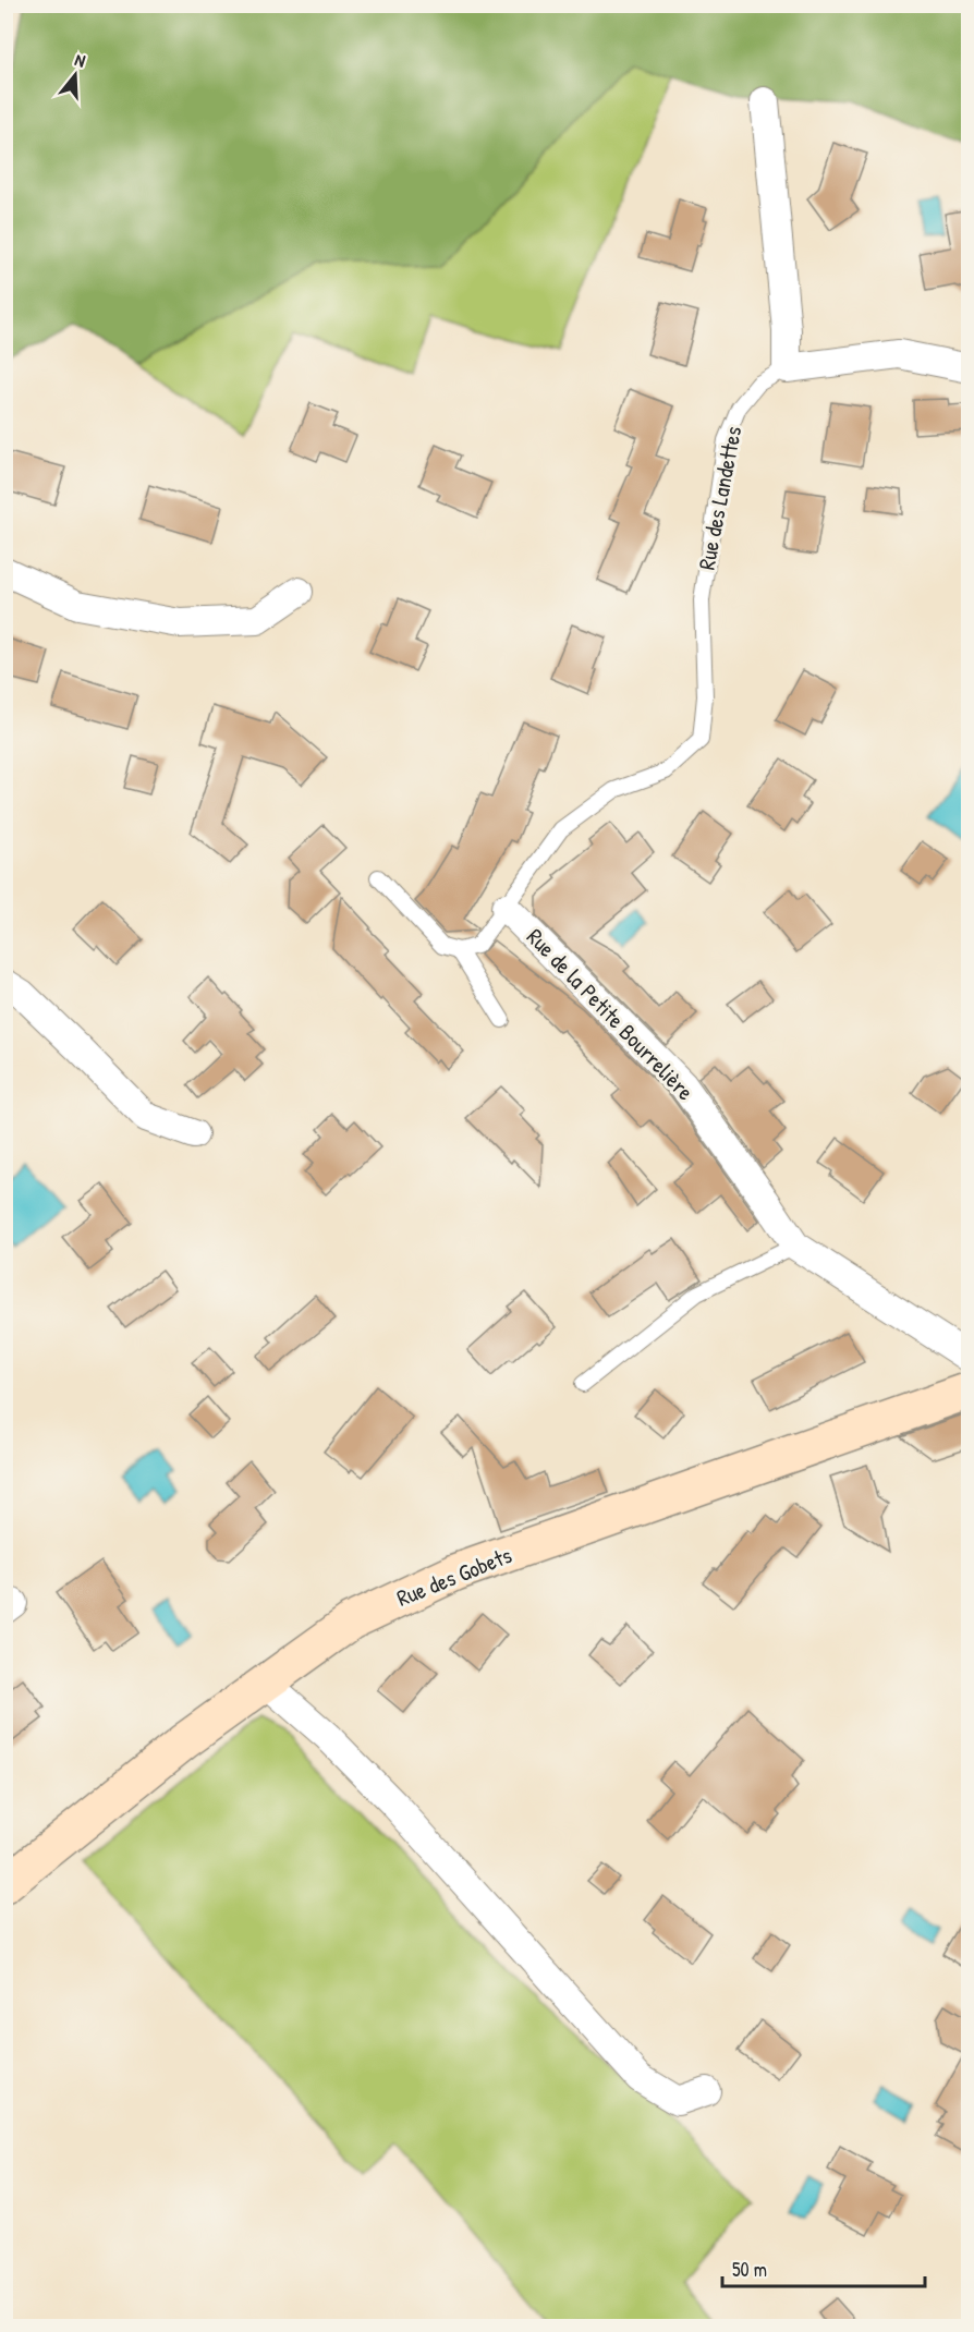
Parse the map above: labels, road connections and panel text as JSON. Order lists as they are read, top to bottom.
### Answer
{
  "streets": {
    "main road": ["Rue des Gobets"],
    "street": ["Rue de la Petite Bourrelière"],
    "lane": ["Rue des Landettes"]
  },
  "crossings": [
    ["Rue des Landettes", "Rue de la Petite Bourrelière"]
  ],
  "scale_bar": "50 m",
  "north": "top"
}
